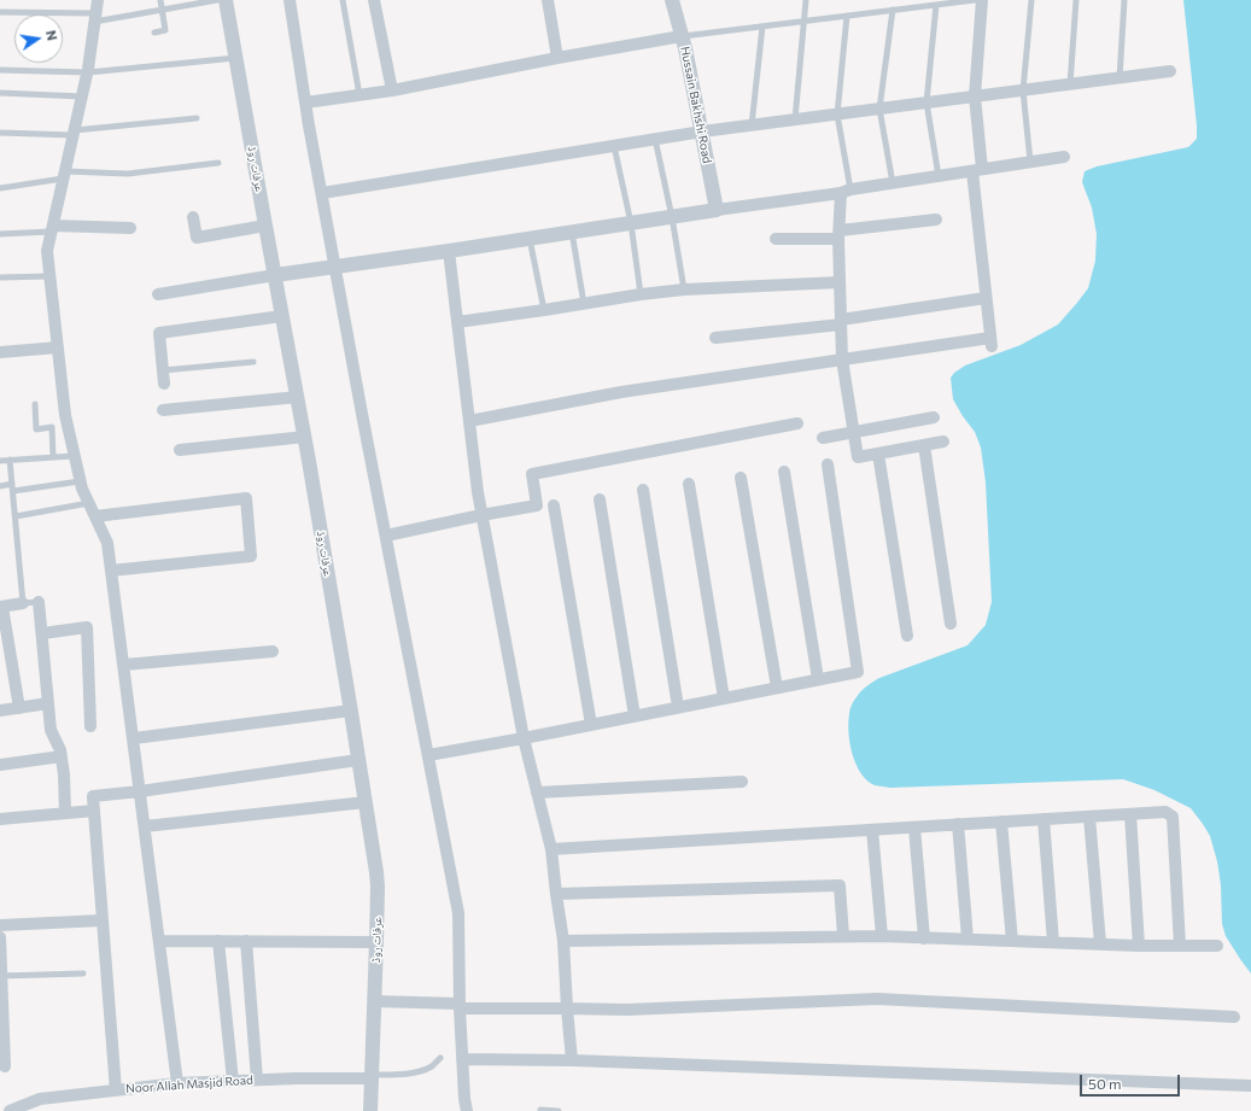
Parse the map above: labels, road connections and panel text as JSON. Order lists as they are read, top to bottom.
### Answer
{
  "streets": {
    "street": ["Hussain Bakhshi Road", "عرفات روڈ", "Noor Allah Masjid Road"]
  },
  "crossings": [
    ["عرفات روڈ", "Noor Allah Masjid Road"]
  ],
  "scale_bar": "50 m",
  "north": "right"
}
